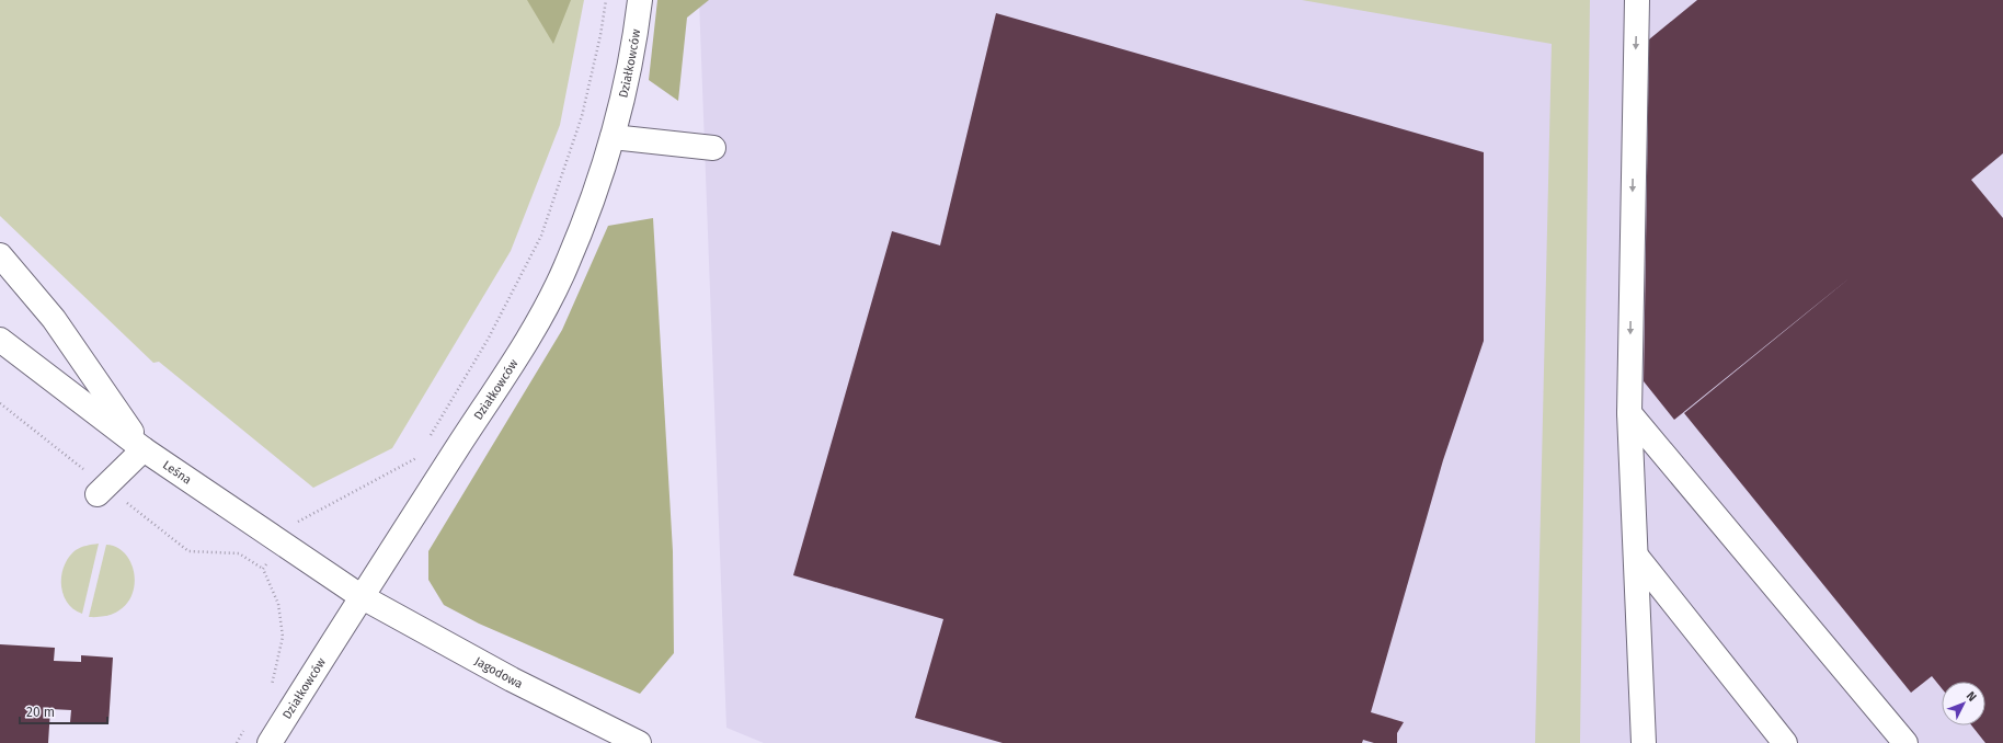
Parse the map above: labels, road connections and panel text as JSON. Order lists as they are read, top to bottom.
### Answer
{
  "streets": {
    "street": ["Działkowców", "Leśna", "Jagodowa"]
  },
  "crossings": [
    ["Działkowców", "Leśna"],
    ["Działkowców", "Jagodowa"],
    ["Leśna", "Jagodowa"]
  ],
  "scale_bar": "20 m",
  "north": "top right"
}
